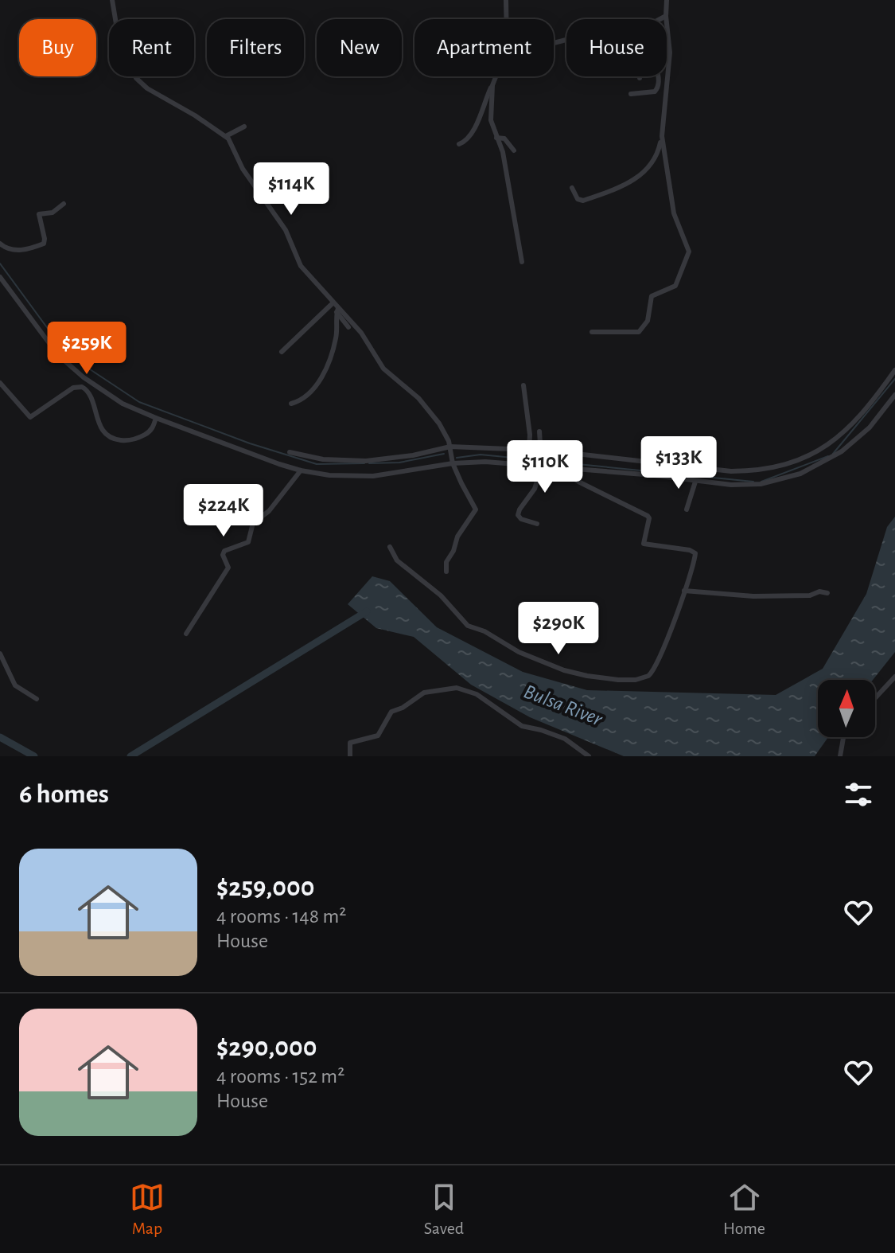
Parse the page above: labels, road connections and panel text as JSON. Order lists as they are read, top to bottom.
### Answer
{
  "water": ["Bulsa River"],
  "north": "top",
  "page": {
    "chip": [
      "Buy",
      "Rent",
      "Filters",
      "New",
      "Apartment",
      "House"
    ],
    "price": [
      "$114K",
      "$259K",
      "$133K",
      "$110K",
      "$224K",
      "$290K"
    ],
    "heading": "6 homes",
    "list": [
      {
        "name": "$259,000",
        "note": "4 rooms · 148 m² · House"
      },
      {
        "name": "$290,000",
        "note": "4 rooms · 152 m² · House"
      }
    ],
    "tabs": ["Map", "Saved", "Home"]
  }
}
